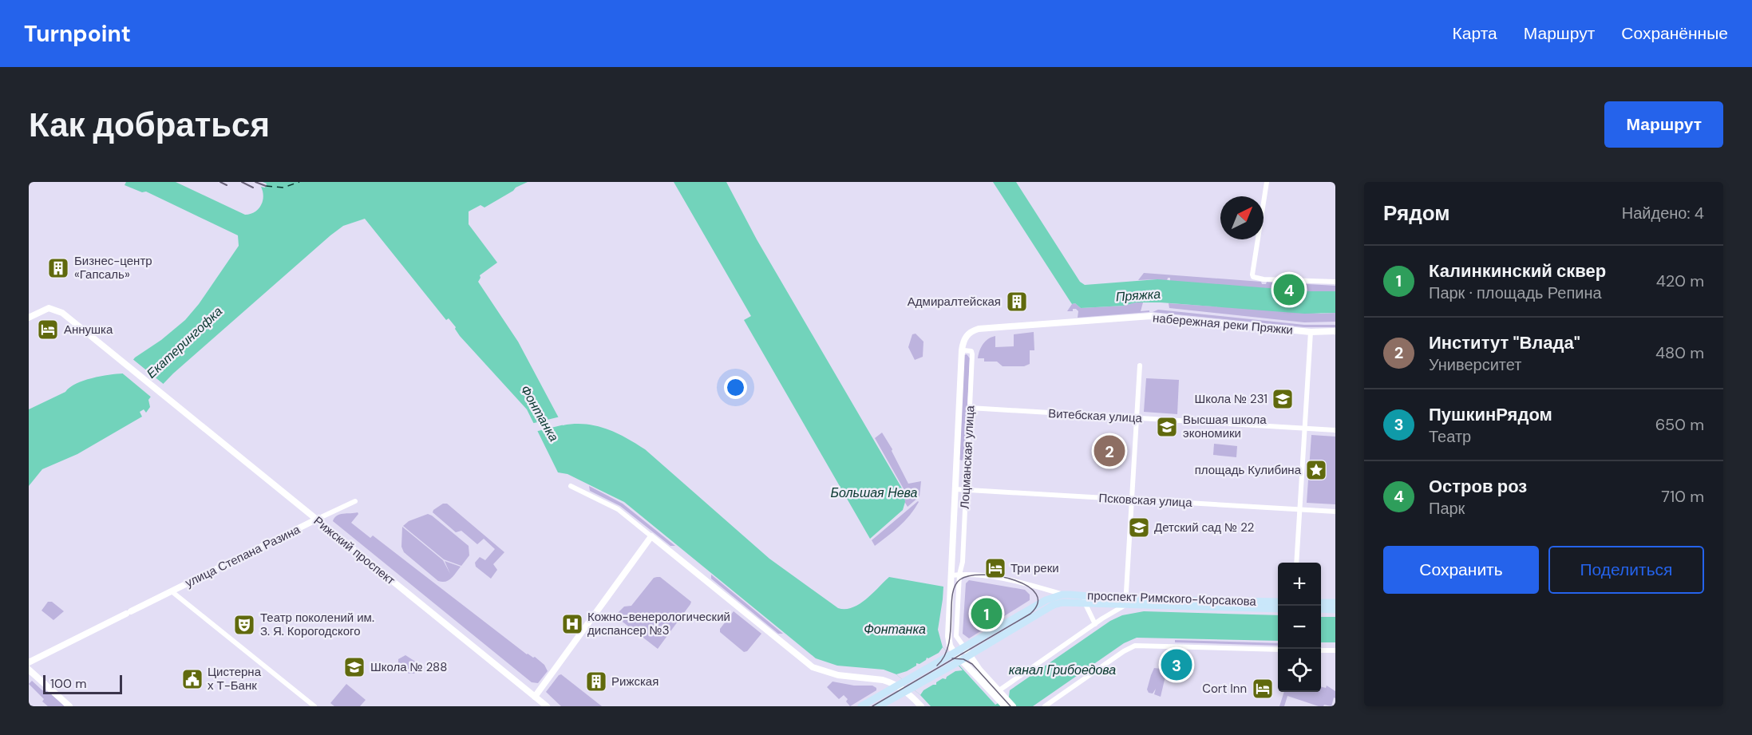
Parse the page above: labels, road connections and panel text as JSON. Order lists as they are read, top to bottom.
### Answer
{
  "streets": {
    "main road": ["набережная реки Пряжки", "Лоцманская улица", "проспект Римского-Корсакова"],
    "street": [
      "Витебская улица",
      "Псковская улица",
      "Рижский проспект",
      "улица Степана Разина"
    ]
  },
  "crossings": [
    ["набережная реки Пряжки", "Лоцманская улица"],
    ["Витебская улица", "Лоцманская улица"],
    ["Лоцманская улица", "Псковская улица"],
    ["Рижский проспект", "улица Степана Разина"]
  ],
  "water": [
    "Пряжка",
    "Екатерингофка",
    "Фонтанка",
    "Большая Нева",
    "канал Грибоедова"
  ],
  "places": {
    "building": ["Бизнес-центр «Гапсаль»", "Адмиралтейская", "Рижская"],
    "hotel": ["Аннушка", "Три реки", "Cort Inn"],
    "school or university": [
      "Школа № 231",
      "Высшая школа экономики",
      "Детский сад № 22",
      "Школа № 288"
    ],
    "place": ["площадь Кулибина"],
    "hospital": ["Кожно-венерологический диспансер №3"],
    "theatre": ["Театр поколений им. З. Я. Корогодского"],
    "public building": ["Цистерна х Т-Банк"]
  },
  "scale_bar": "100 m",
  "north": "top right",
  "page": {
    "header": "Turnpoint",
    "nav": ["Карта", "Маршрут", "Сохранённые"],
    "buttons": [
      "Маршрут",
      ["Сохранить", "Поделиться"]
    ],
    "title": "Как добраться",
    "heading": ["Рядом", "Найдено: 4"],
    "list": [
      {
        "mark": "1",
        "name": "Калинкинский сквер",
        "note": "Парк · площадь Репина",
        "value": "420 m"
      },
      {
        "mark": "2",
        "name": "Институт \"Влада\"",
        "note": "Университет",
        "value": "480 m"
      },
      {
        "mark": "3",
        "name": "ПушкинРядом",
        "note": "Театр",
        "value": "650 m"
      },
      {
        "mark": "4",
        "name": "Остров роз",
        "note": "Парк",
        "value": "710 m"
      }
    ],
    "pins": [
      "4",
      "2",
      "1",
      "3"
    ],
    "map_buttons": ["+", "−"],
    "scale": "100 m"
  }
}
